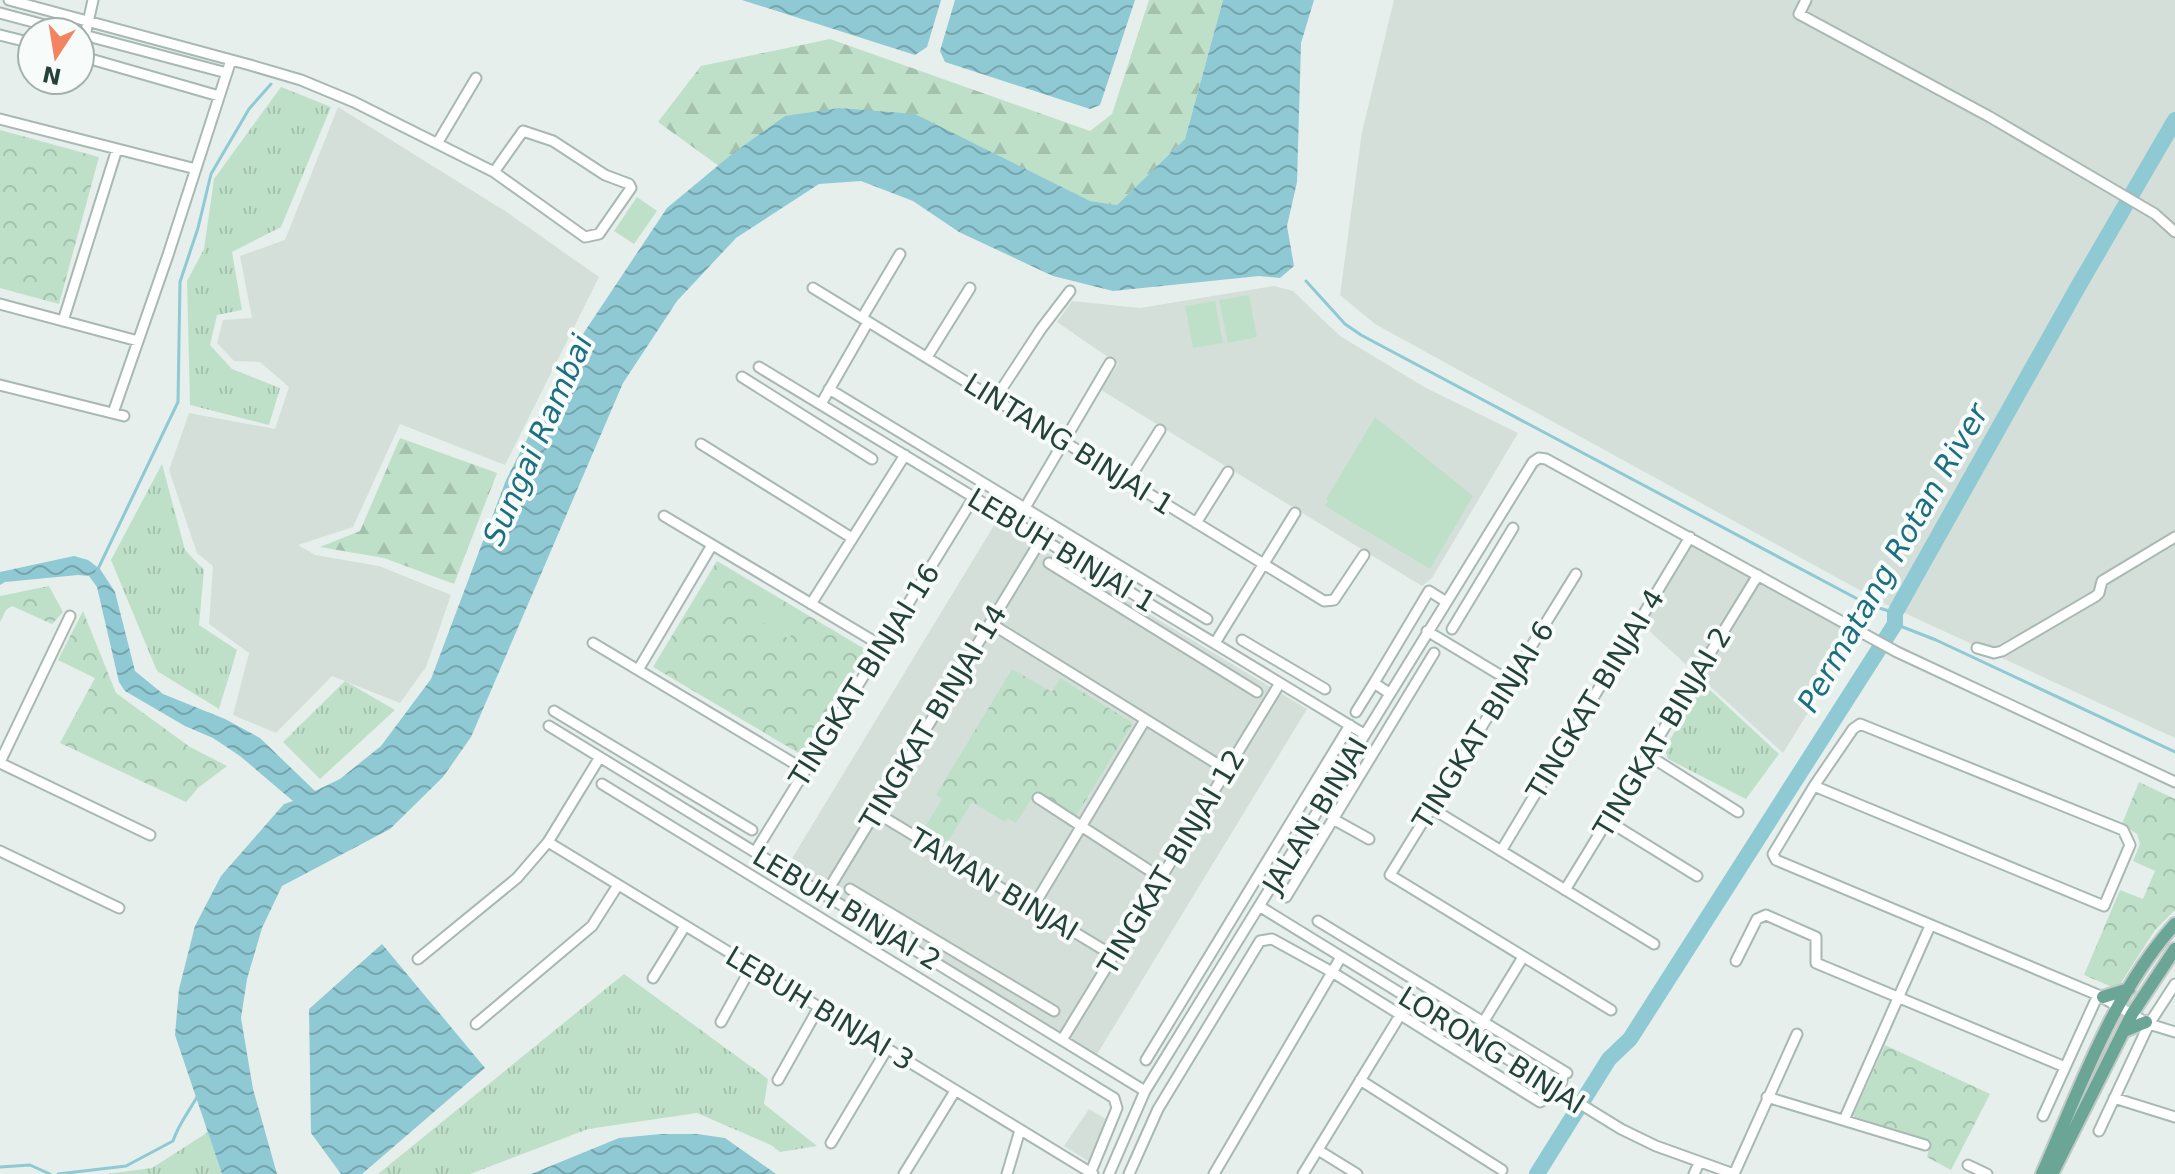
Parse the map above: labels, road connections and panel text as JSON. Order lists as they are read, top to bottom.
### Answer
{
  "streets": {
    "street": [
      "LINTANG BINJAI 1",
      "LEBUH BINJAI 1",
      "TINGKAT BINJAI 16",
      "TINGKAT BINJAI 4",
      "TINGKAT BINJAI 14",
      "TINGKAT BINJAI 6",
      "TINGKAT BINJAI 2",
      "JALAN BINJAI",
      "TINGKAT BINJAI 12",
      "TAMAN BINJAI",
      "LEBUH BINJAI 2",
      "LEBUH BINJAI 3",
      "LORONG BINJAI"
    ]
  },
  "crossings": [
    ["LEBUH BINJAI 1", "TINGKAT BINJAI 16"],
    ["LEBUH BINJAI 1", "TINGKAT BINJAI 14"],
    ["LEBUH BINJAI 1", "JALAN BINJAI"],
    ["LEBUH BINJAI 1", "TINGKAT BINJAI 12"],
    ["TINGKAT BINJAI 16", "LEBUH BINJAI 2"],
    ["TINGKAT BINJAI 4", "JALAN BINJAI"],
    ["TINGKAT BINJAI 14", "TAMAN BINJAI"],
    ["TINGKAT BINJAI 14", "LEBUH BINJAI 2"],
    ["JALAN BINJAI", "LEBUH BINJAI 2"],
    ["JALAN BINJAI", "LORONG BINJAI"],
    ["TINGKAT BINJAI 12", "TAMAN BINJAI"],
    ["TINGKAT BINJAI 12", "LEBUH BINJAI 2"],
    ["LEBUH BINJAI 2", "LEBUH BINJAI 3"]
  ],
  "water": ["Sungai Rambai", "Permatang Rotan River"],
  "north": "bottom"
}
